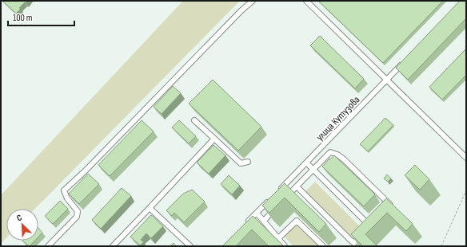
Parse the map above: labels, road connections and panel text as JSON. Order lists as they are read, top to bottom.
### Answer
{
  "streets": {
    "street": ["улица Кутузова"]
  },
  "scale_bar": "100 m",
  "north": "top left"
}
